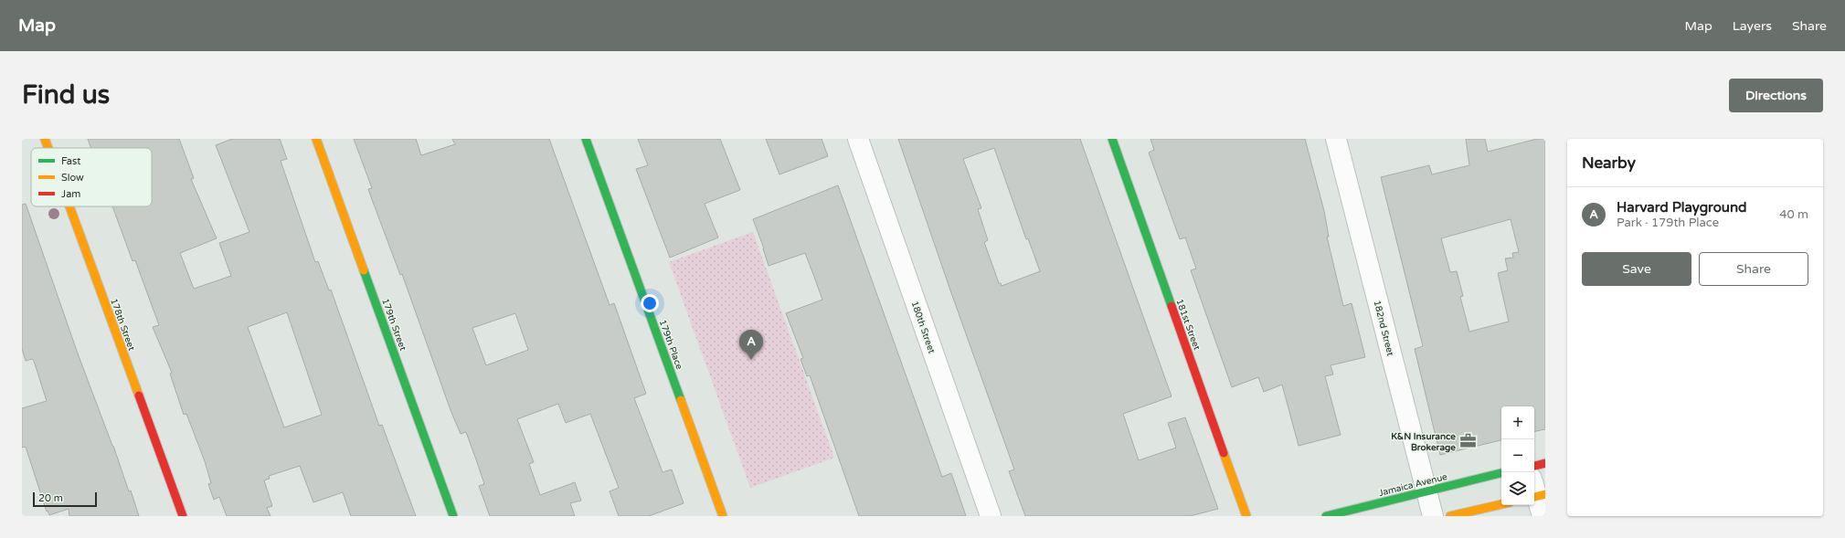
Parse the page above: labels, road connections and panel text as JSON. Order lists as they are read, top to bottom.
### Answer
{
  "streets": {
    "street": [
      "178th Street",
      "179th Street",
      "181st Street",
      "180th Street",
      "182nd Street",
      "179th Place",
      "Jamaica Avenue"
    ]
  },
  "crossings": [
    ["182nd Street", "Jamaica Avenue"]
  ],
  "places": {
    "office": ["K&N Insurance Brokerage"]
  },
  "legend": ["Fast", "Slow", "Jam"],
  "scale_bar": "20 m",
  "page": {
    "header": "Map",
    "nav": ["Map", "Layers", "Share"],
    "buttons": [
      "Directions",
      ["Save", "Share"]
    ],
    "title": "Find us",
    "heading": "Nearby",
    "list": [
      {
        "mark": "A",
        "name": "Harvard Playground",
        "note": "Park · 179th Place",
        "value": "40 m"
      }
    ],
    "pins": "A",
    "map_buttons": ["+", "−"],
    "scale": "20 m"
  }
}
